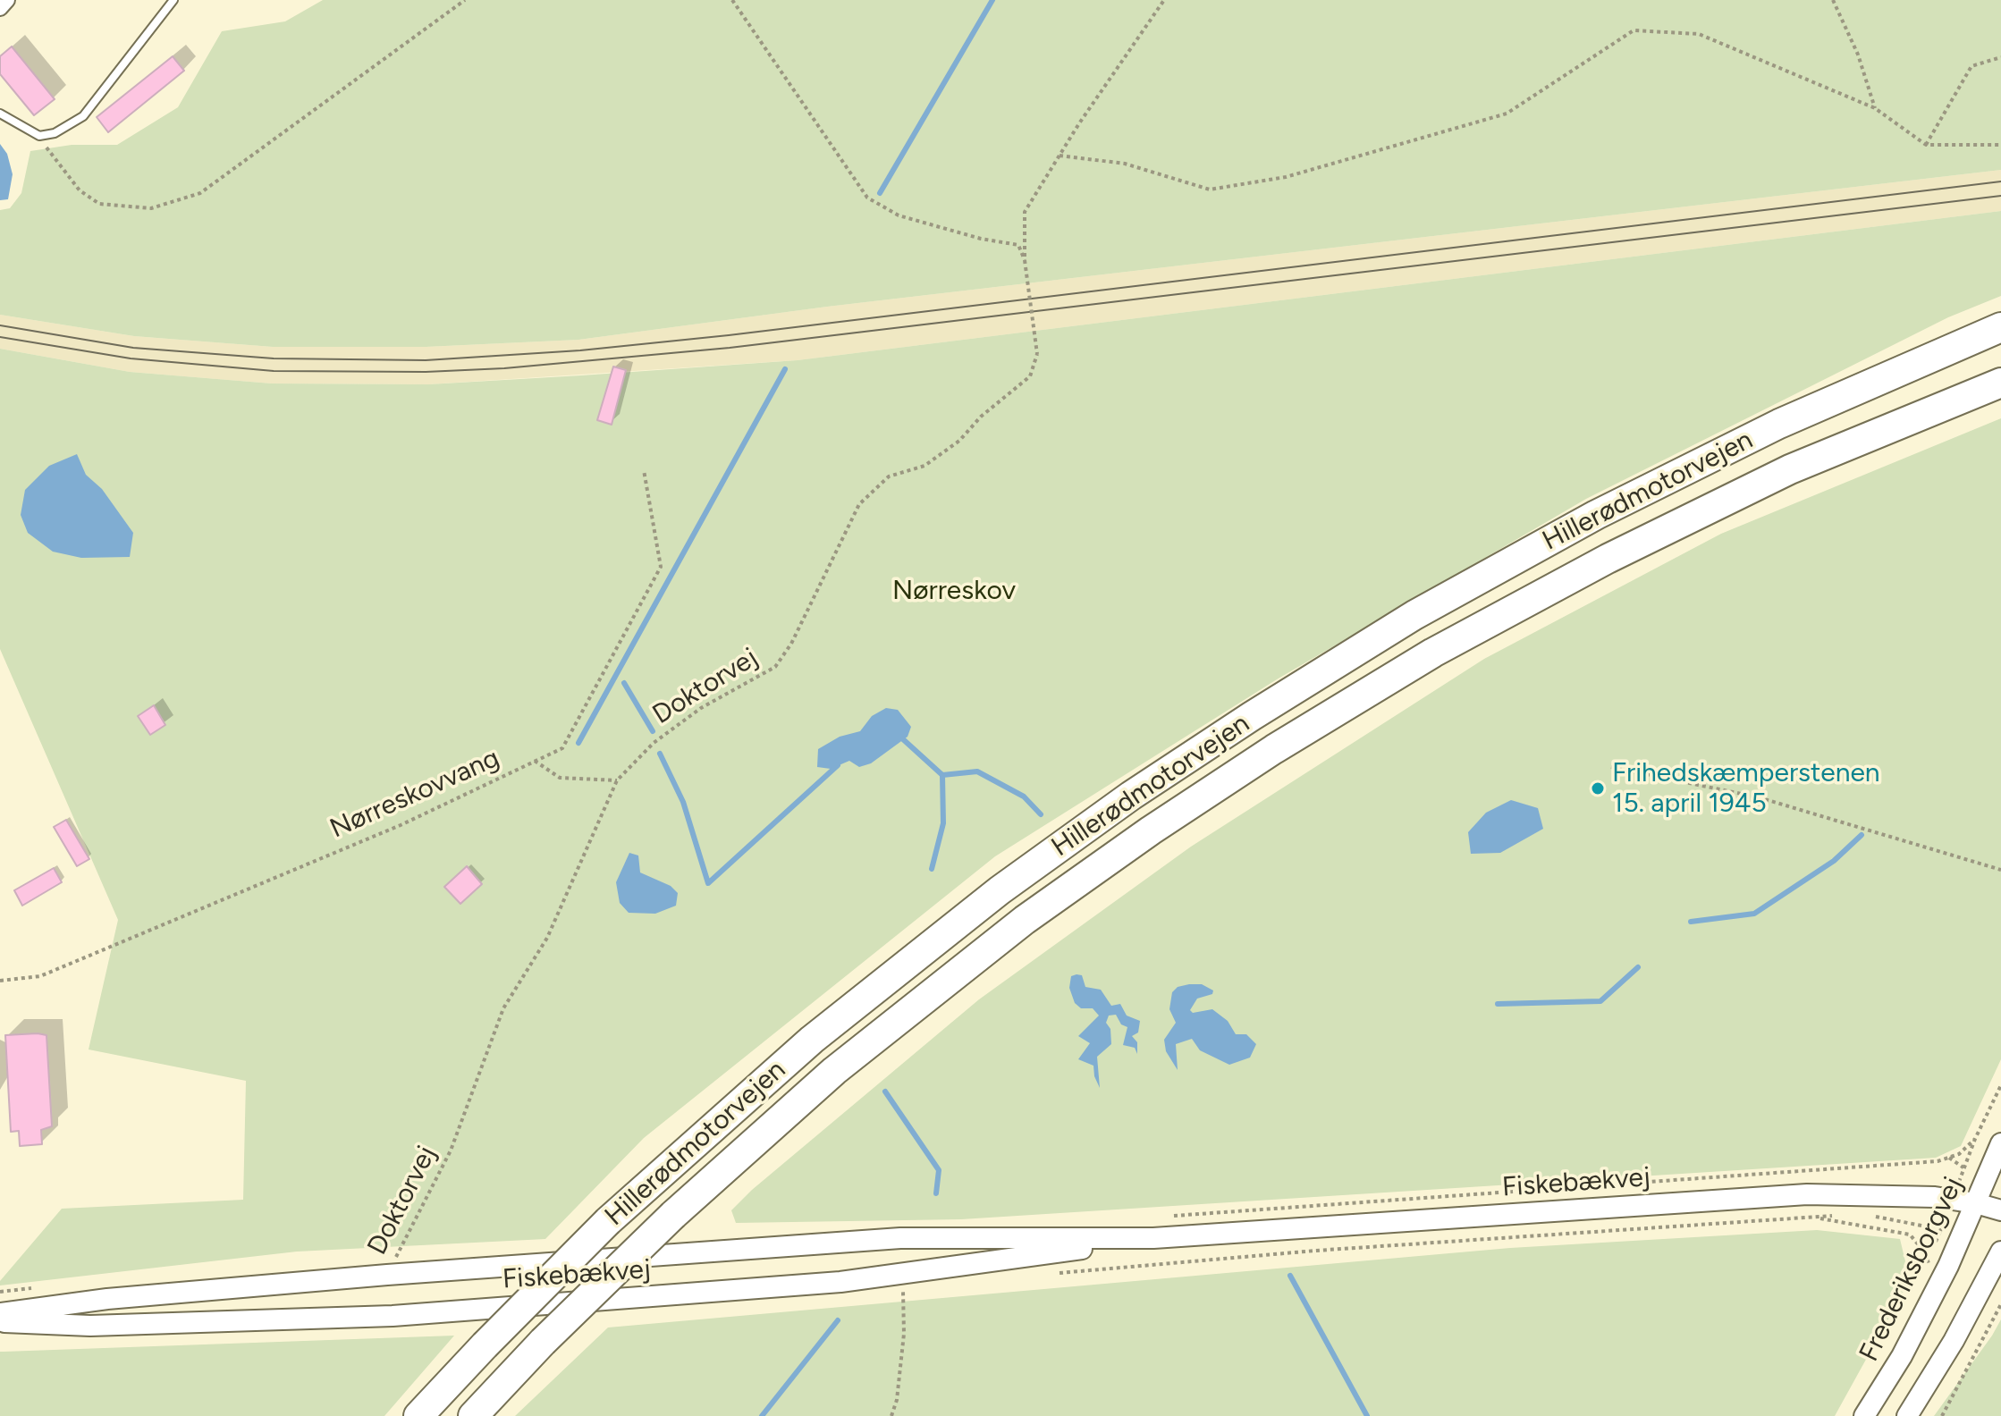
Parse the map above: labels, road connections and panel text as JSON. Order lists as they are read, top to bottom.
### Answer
{
  "streets": {
    "highway": ["Hillerødmotorvejen"],
    "street": ["Fiskebækvej", "Frederiksborgvej"],
    "path": ["Doktorvej", "Nørreskovvang"]
  },
  "crossings": [
    ["Doktorvej", "Fiskebækvej"],
    ["Fiskebækvej", "Frederiksborgvej"]
  ],
  "parks": ["Nørreskov"],
  "places": ["Frihedskæmperstenen 15. april 1945"]
}
